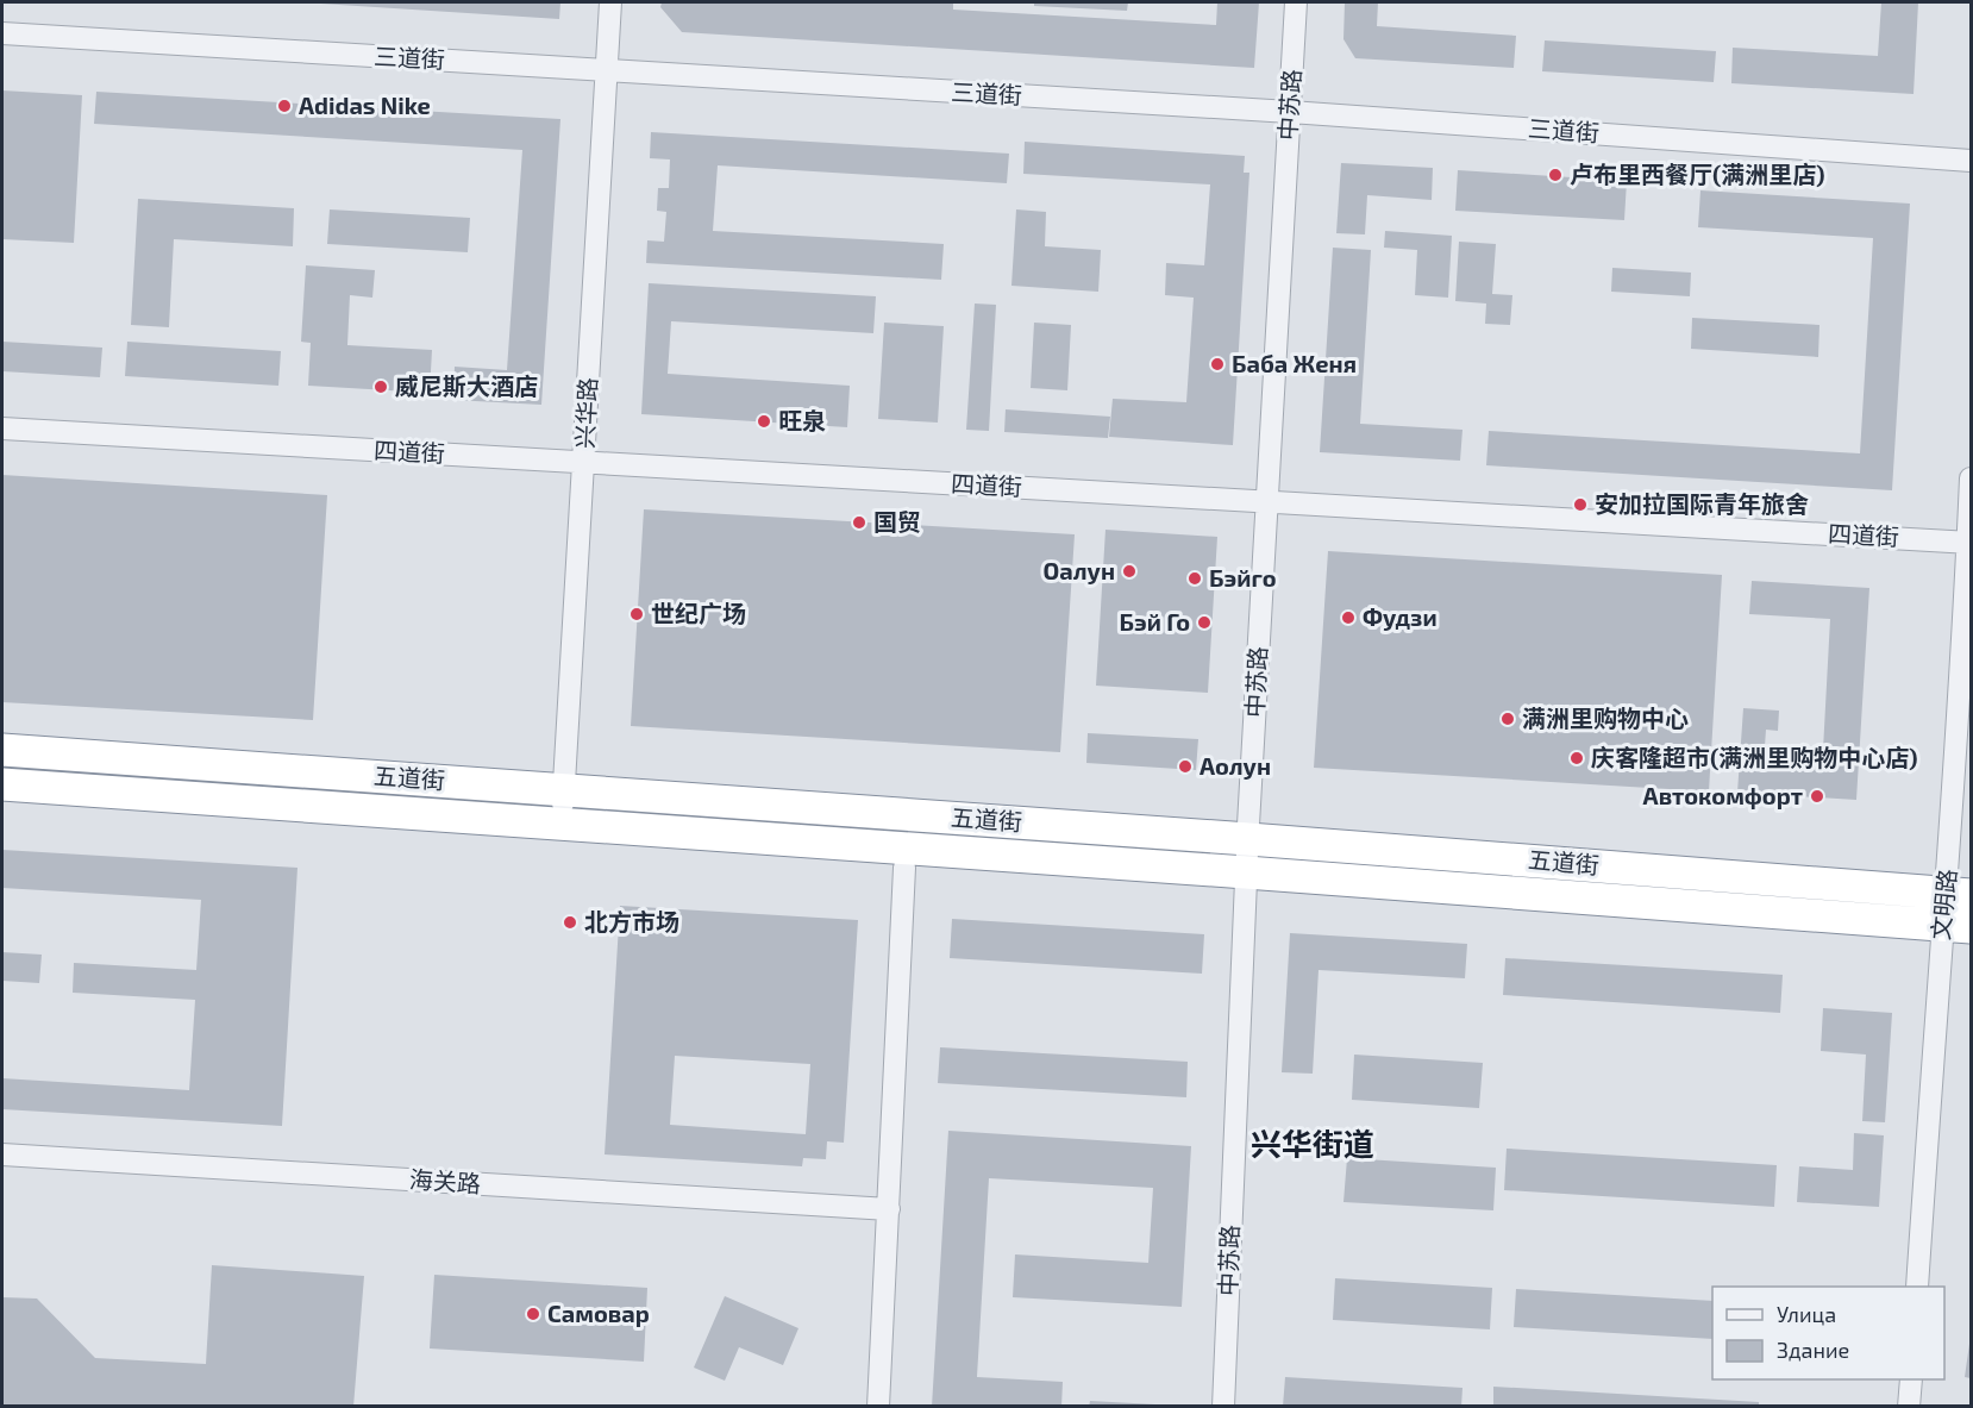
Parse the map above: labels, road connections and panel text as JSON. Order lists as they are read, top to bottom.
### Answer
{
  "streets": {
    "highway": ["五道街"],
    "street": [
      "三道街",
      "中苏路",
      "兴华路",
      "四道街",
      "文明路",
      "海关路"
    ]
  },
  "crossings": [
    ["三道街", "中苏路"],
    ["三道街", "兴华路"],
    ["中苏路", "四道街"],
    ["中苏路", "五道街"],
    ["兴华路", "四道街"],
    ["兴华路", "五道街"],
    ["四道街", "文明路"],
    ["五道街", "文明路"]
  ],
  "districts": ["兴华街道"],
  "places": [
    "Adidas Nike",
    "卢布里西餐厅(满洲里店)",
    "Баба Женя",
    "威尼斯大酒店",
    "旺泉",
    "安加拉国际青年旅舍",
    "国贸",
    "Оалун",
    "Бэйго",
    "世纪广场",
    "Фудзи",
    "Бэй Го",
    "满洲里购物中心",
    "庆客隆超市(满洲里购物中心店)",
    "Аолун",
    "Автокомфорт",
    "北方市场",
    "Самовар"
  ],
  "legend": ["Улица", "Здание"]
}
